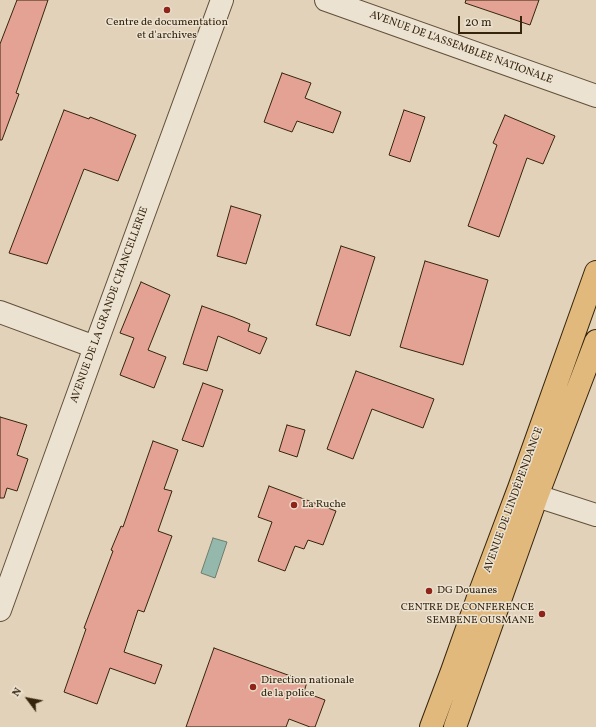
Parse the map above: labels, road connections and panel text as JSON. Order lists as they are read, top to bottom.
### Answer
{
  "streets": {
    "main road": ["AVENUE DE L'INDÉPENDANCE"],
    "street": ["AVENUE DE L'ASSEMBLEE NATIONALE", "AVENUE DE LA GRANDE CHANCELLERIE"]
  },
  "places": [
    "Centre de documentation et d'archives",
    "La Ruche",
    "DG Douanes",
    "CENTRE DE CONFERENCE SEMBENE OUSMANE",
    "Direction nationale de la police"
  ],
  "scale_bar": "20 m",
  "north": "top left"
}
